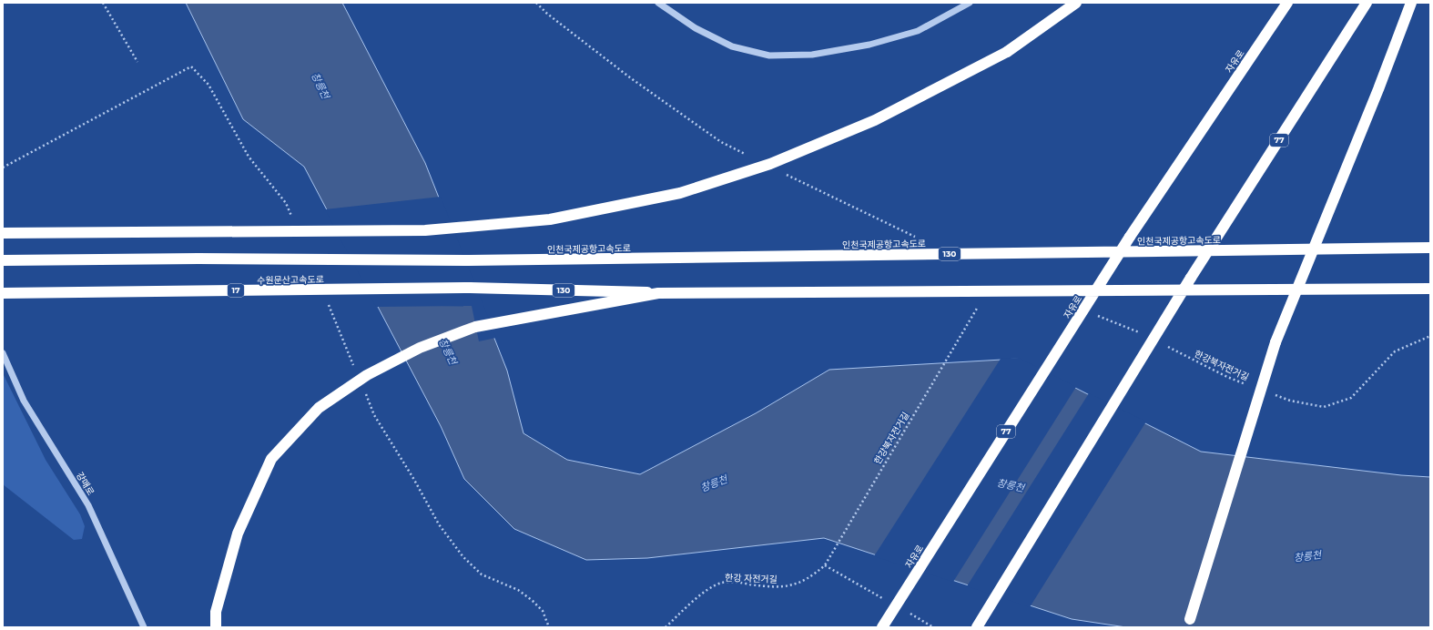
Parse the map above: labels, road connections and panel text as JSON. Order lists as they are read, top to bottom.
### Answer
{
  "streets": {
    "highway": [
      "자유로",
      "77",
      "인천국제공항고속도로",
      "130",
      "수원문산고속도로",
      "17"
    ],
    "street": ["강매로"],
    "path": ["한강북자전거길", "한강 자전거길"]
  },
  "crossings": [
    ["130", "수원문산고속도로"],
    ["한강북자전거길", "한강 자전거길"]
  ],
  "water": ["창릉천"]
}
